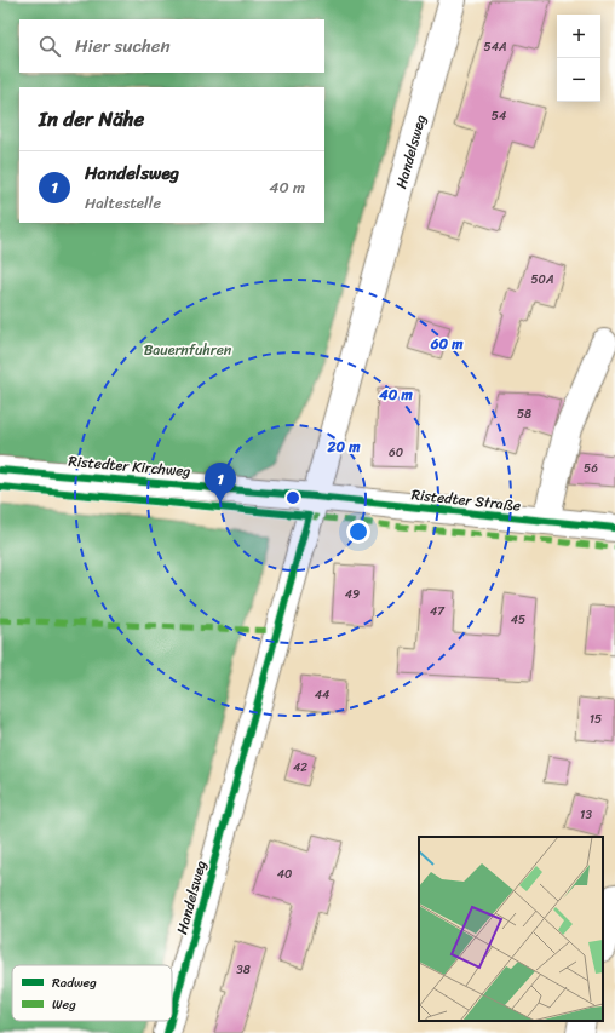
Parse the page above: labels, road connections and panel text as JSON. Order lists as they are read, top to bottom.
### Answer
{
  "streets": {
    "street": ["Handelsweg", "Ristedter Kirchweg", "Ristedter Straße"]
  },
  "crossings": [
    ["Handelsweg", "Ristedter Kirchweg"],
    ["Handelsweg", "Ristedter Straße"],
    ["Ristedter Kirchweg", "Ristedter Straße"]
  ],
  "parks": ["Bauernfuhren"],
  "house_numbers": [
    "54A",
    "54",
    "50A",
    "58",
    "60",
    "56",
    "49",
    "47",
    "45",
    "44",
    "15",
    "42",
    "13",
    "40",
    "38"
  ],
  "legend": ["Radweg", "Weg"],
  "page": {
    "map_buttons": ["+", "−"],
    "search": "Hier suchen",
    "heading": "In der Nähe",
    "list": [
      {
        "mark": "1",
        "name": "Handelsweg",
        "note": "Haltestelle",
        "value": "40 m"
      }
    ],
    "pins": "1"
  },
  "rings": ["60 m", "40 m", "20 m"]
}
